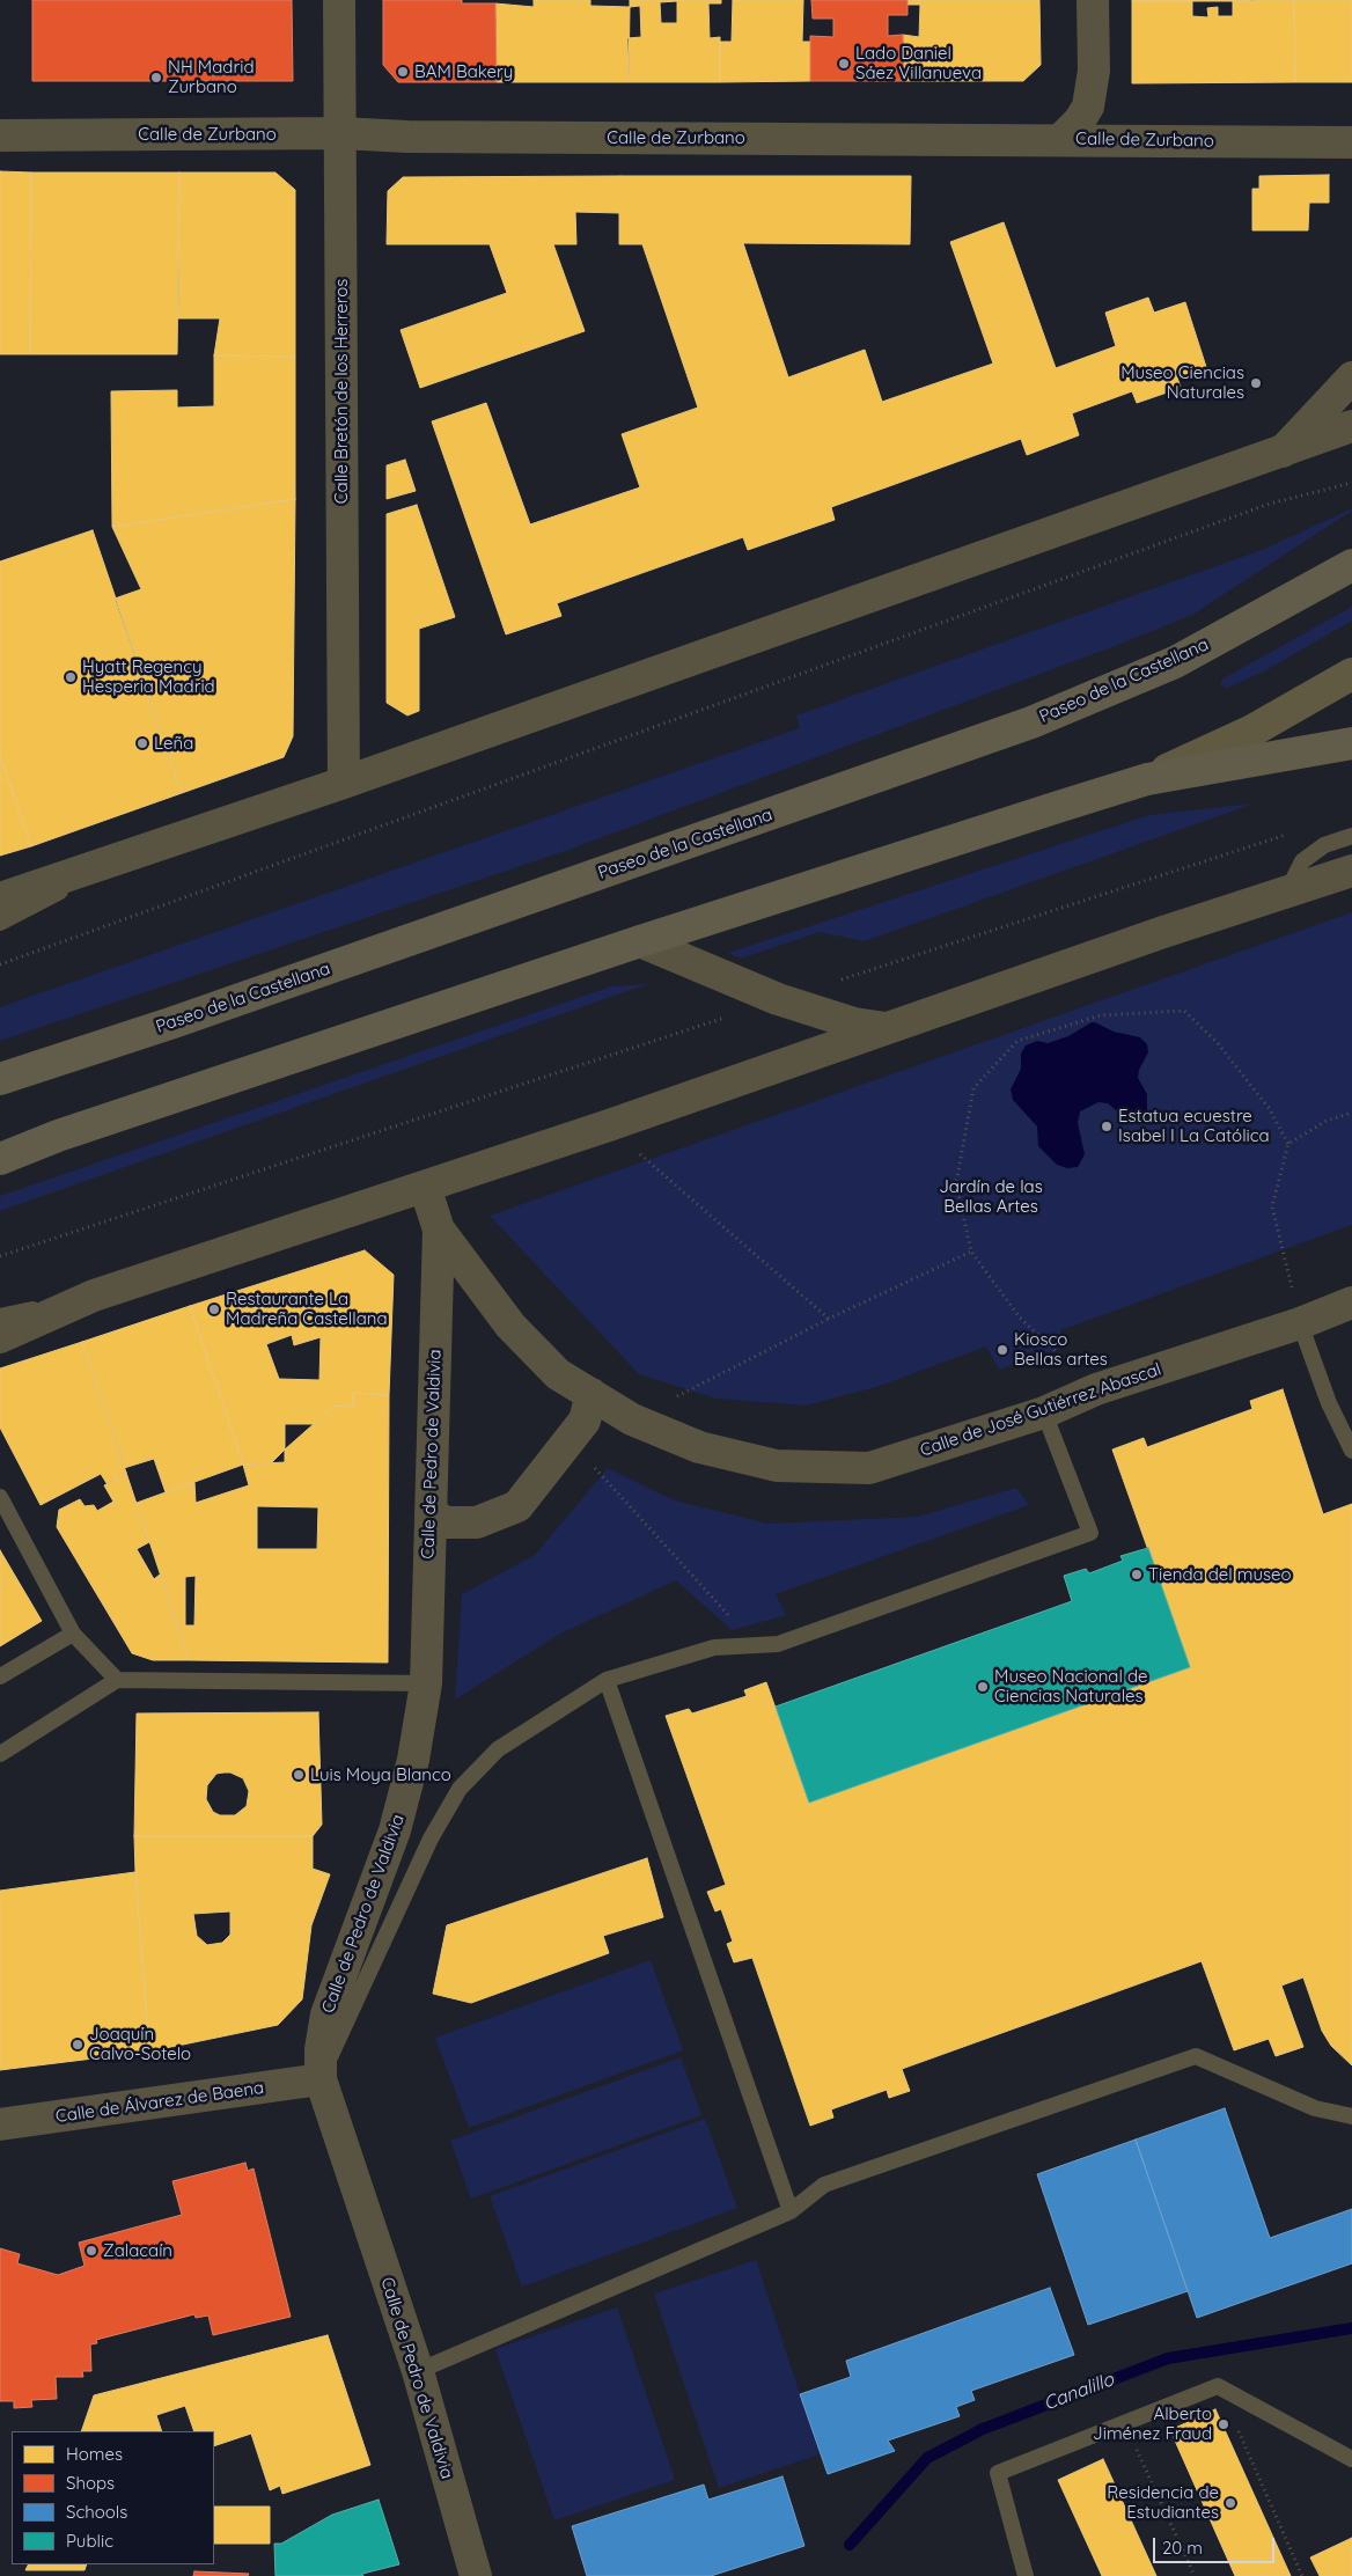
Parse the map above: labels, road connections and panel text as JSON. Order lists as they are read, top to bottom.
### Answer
{
  "streets": {
    "highway": ["Paseo de la Castellana"],
    "street": [
      "Calle de Zurbano",
      "Calle Bretón de los Herreros",
      "Calle de José Gutiérrez Abascal",
      "Calle de Pedro de Valdivia",
      "Calle de Álvarez de Baena"
    ]
  },
  "crossings": [
    ["Calle de Zurbano", "Calle Bretón de los Herreros"],
    ["Calle de José Gutiérrez Abascal", "Calle de Pedro de Valdivia"],
    ["Calle de Pedro de Valdivia", "Calle de Álvarez de Baena"]
  ],
  "water": ["Canalillo"],
  "parks": ["Jardín de las Bellas Artes"],
  "places": [
    "Lado Daniel Sáez Villanueva",
    "BAM Bakery",
    "NH Madrid Zurbano",
    "Museo Ciencias Naturales",
    "Hyatt Regency Hesperia Madrid",
    "Leña",
    "Estatua ecuestre Isabel I La Católica",
    "Restaurante La Madreña Castellana",
    "Kiosco Bellas artes",
    "Tienda del museo",
    "Museo Nacional de Ciencias Naturales",
    "Luis Moya Blanco",
    "Joaquín Calvo-Sotelo",
    "Zalacaín",
    "Alberto Jiménez Fraud",
    "Residencia de Estudiantes"
  ],
  "legend": [
    "Homes",
    "Shops",
    "Schools",
    "Public"
  ],
  "scale_bar": "20 m"
}
